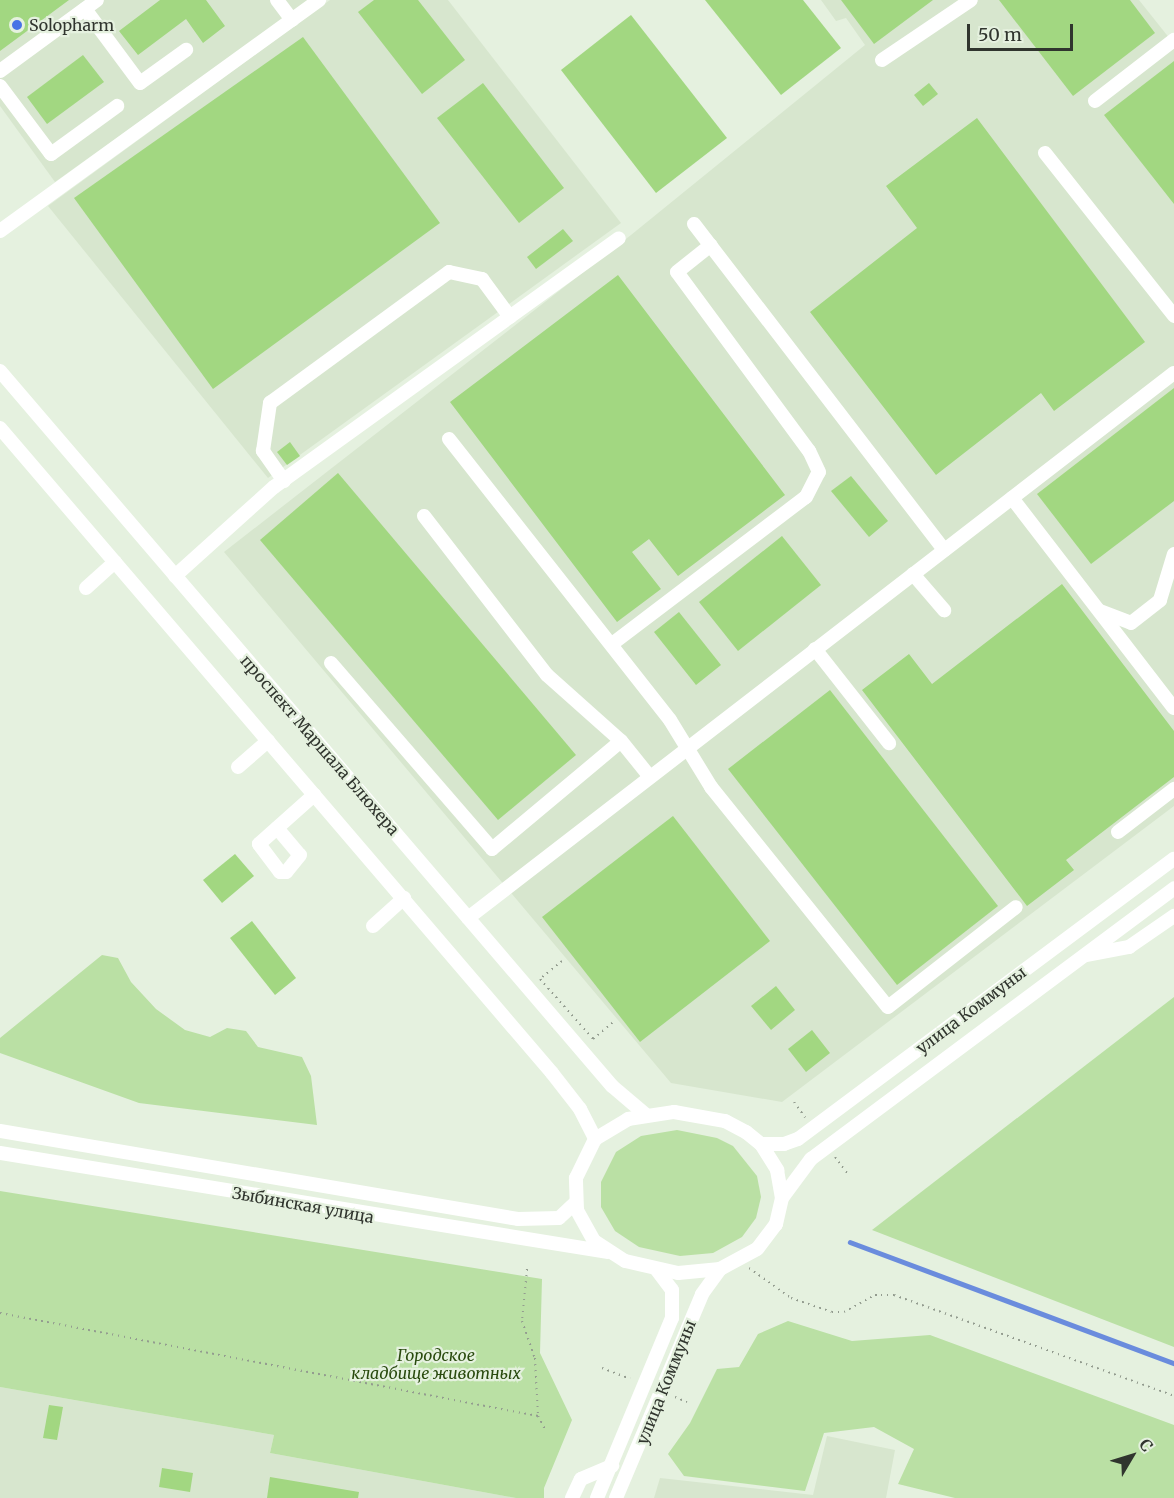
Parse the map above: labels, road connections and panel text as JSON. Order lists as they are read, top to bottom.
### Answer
{
  "streets": {
    "street": ["проспект Маршала Блюхера", "улица Коммуны", "Зыбинская улица"]
  },
  "crossings": [
    ["проспект Маршала Блюхера", "улица Коммуны"],
    ["проспект Маршала Блюхера", "Зыбинская улица"],
    ["улица Коммуны", "Зыбинская улица"]
  ],
  "parks": ["Городское кладбище животных"],
  "places": ["Solopharm"],
  "scale_bar": "50 m",
  "north": "top right"
}
